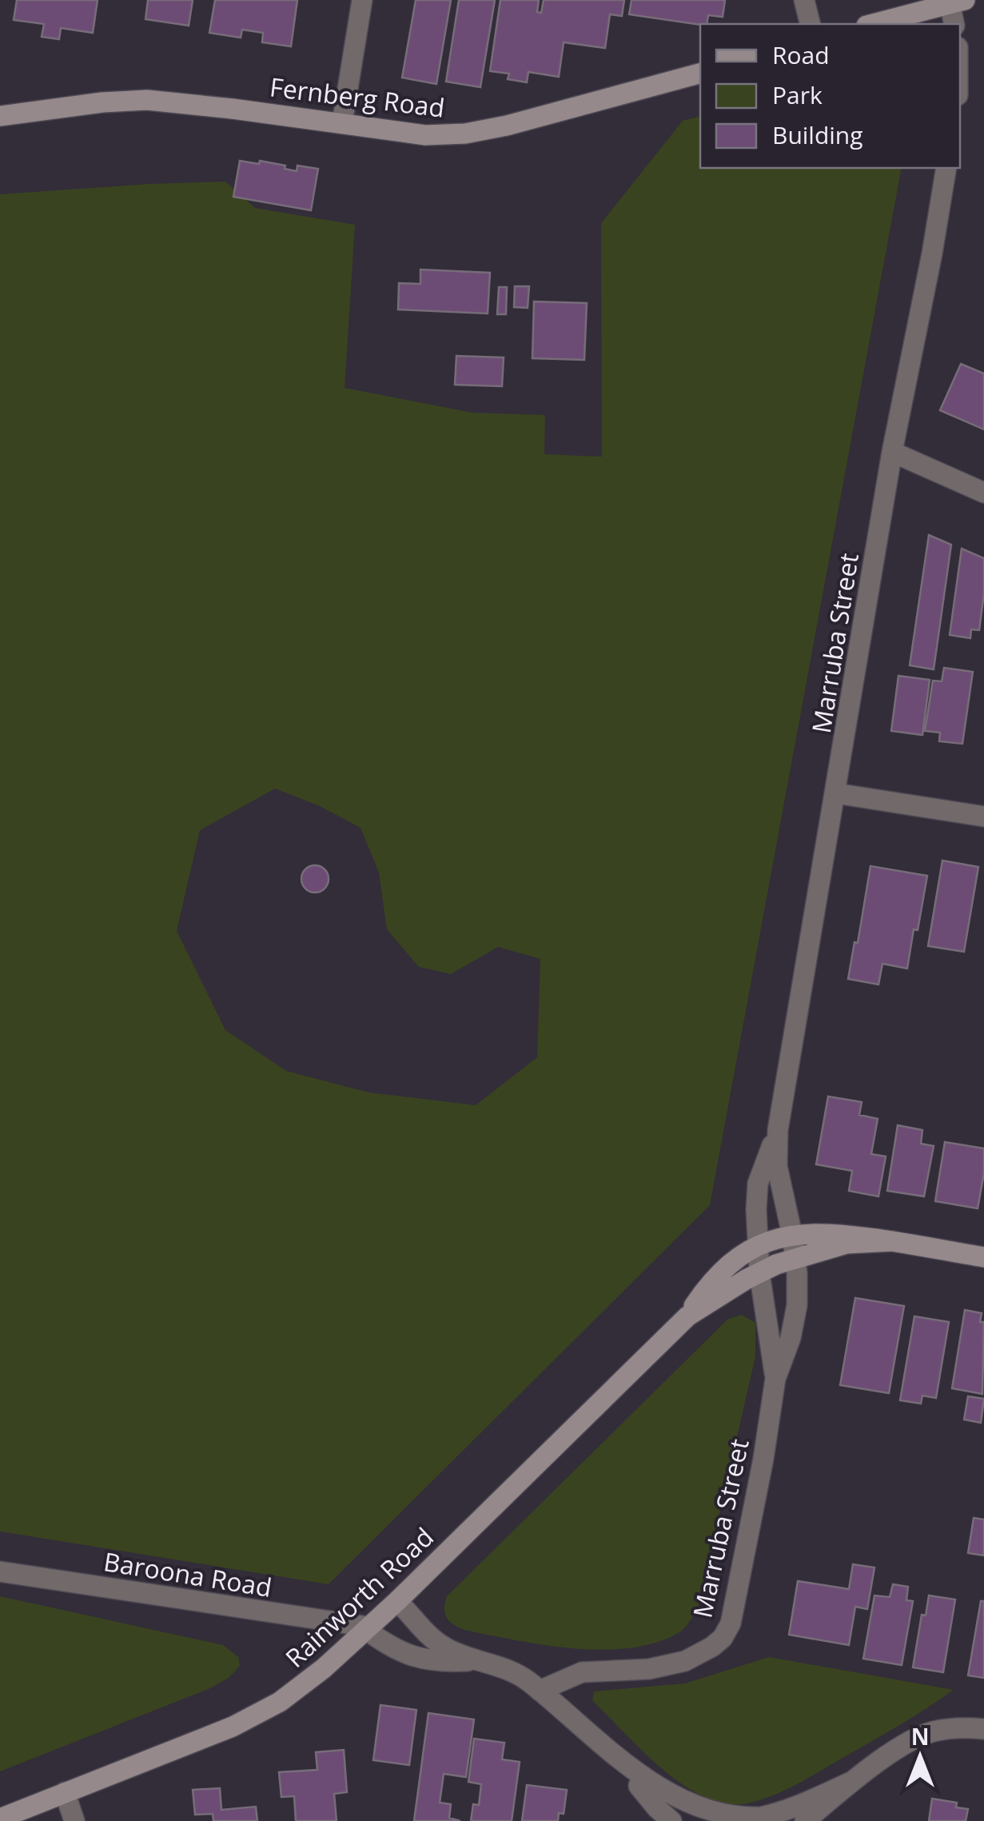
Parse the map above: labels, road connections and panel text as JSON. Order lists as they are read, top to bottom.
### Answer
{
  "streets": {
    "street": [
      "Fernberg Road",
      "Marruba Street",
      "Baroona Road",
      "Rainworth Road"
    ]
  },
  "crossings": [
    ["Marruba Street", "Baroona Road"],
    ["Marruba Street", "Rainworth Road"],
    ["Baroona Road", "Rainworth Road"]
  ],
  "legend": ["Road", "Park", "Building"],
  "north": "top"
}
